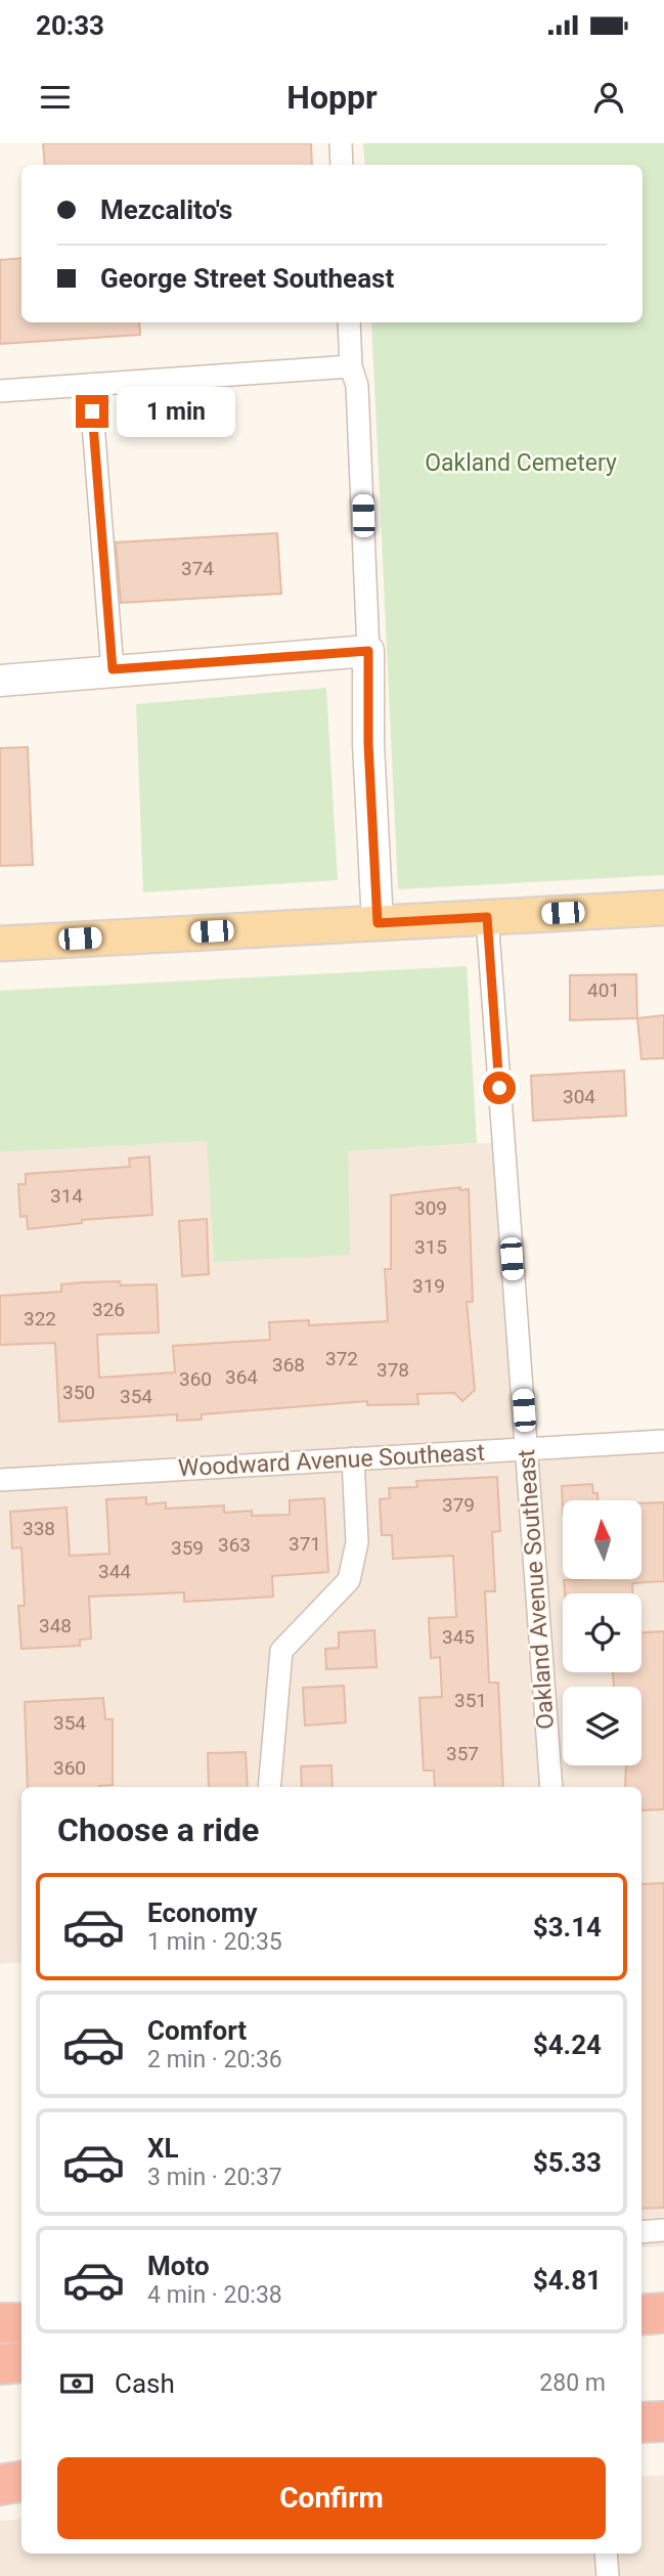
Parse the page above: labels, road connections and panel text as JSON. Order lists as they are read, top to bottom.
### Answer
{
  "streets": {
    "street": ["Woodward Avenue Southeast", "Oakland Avenue Southeast"]
  },
  "crossings": [
    ["Woodward Avenue Southeast", "Oakland Avenue Southeast"]
  ],
  "parks": ["Oakland Cemetery"],
  "house_numbers": [
    "374",
    "401",
    "304",
    "314",
    "309",
    "315",
    "319",
    "326",
    "322",
    "372",
    "368",
    "378",
    "364",
    "360",
    "350",
    "354",
    "379",
    "338",
    "371",
    "363",
    "359",
    "344",
    "348",
    "345",
    "351",
    "354",
    "357",
    "360"
  ],
  "north": "top",
  "page": {
    "status": "20:33",
    "header": "Hoppr",
    "banner": ["Mezcalito's", "George Street Southeast"],
    "bubble": "1 min",
    "heading": "Choose a ride",
    "list": [
      {
        "name": "Economy",
        "note": "1 min · 20:35",
        "value": "$3.14"
      },
      {
        "name": "Comfort",
        "note": "2 min · 20:36",
        "value": "$4.24"
      },
      {
        "name": "XL",
        "note": "3 min · 20:37",
        "value": "$5.33"
      },
      {
        "name": "Moto",
        "note": "4 min · 20:38",
        "value": "$4.81"
      }
    ],
    "pay": ["Cash", "280 m"],
    "buttons": "Confirm"
  }
}
